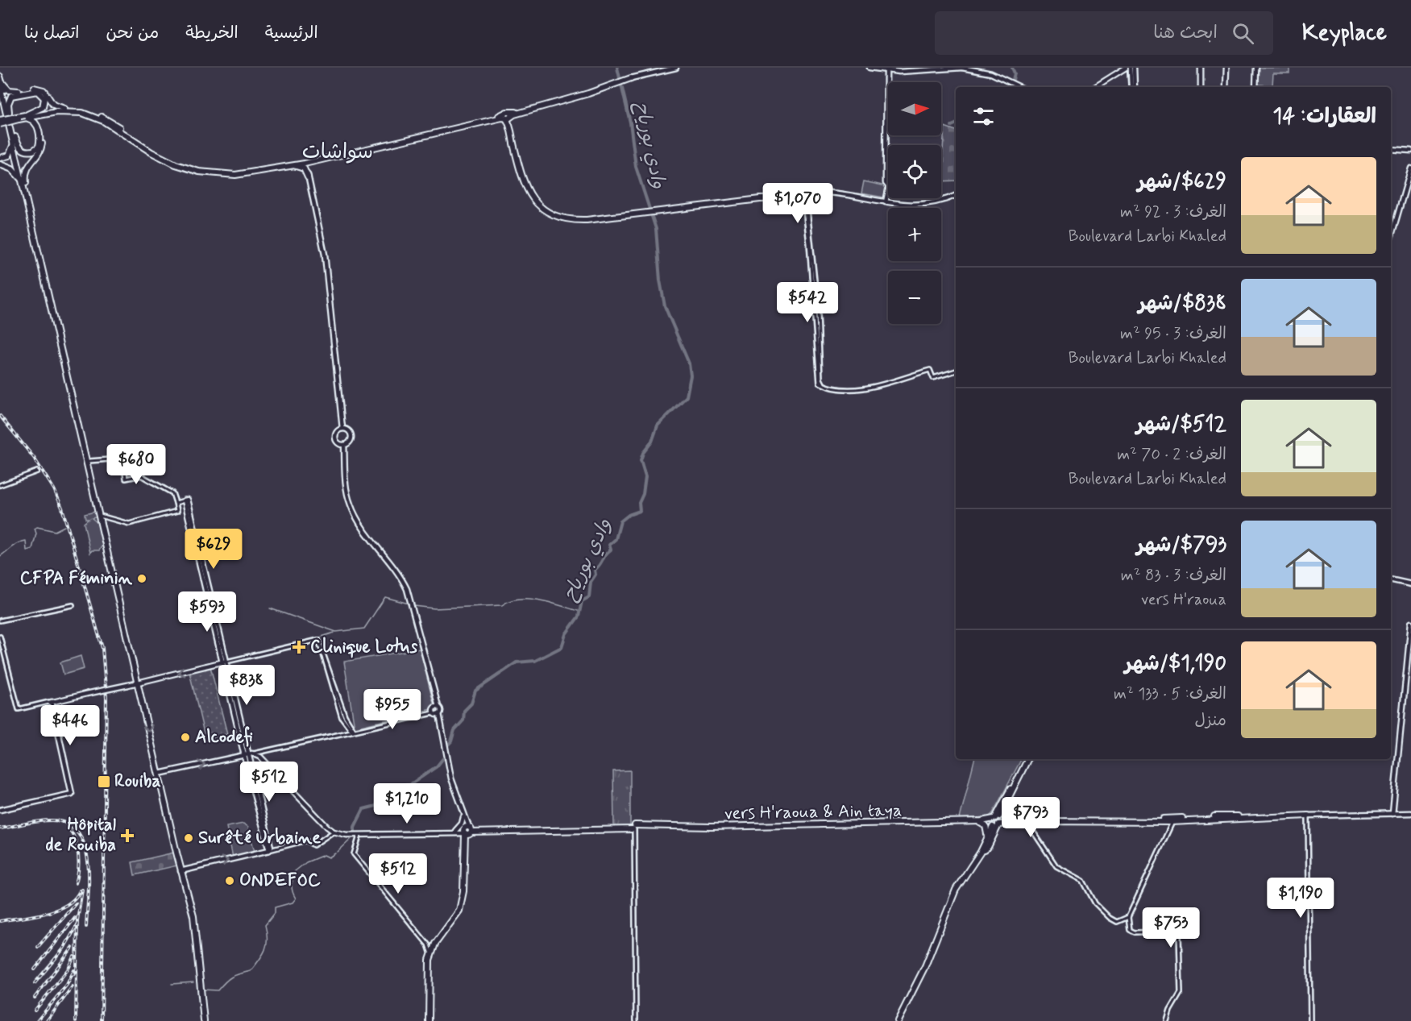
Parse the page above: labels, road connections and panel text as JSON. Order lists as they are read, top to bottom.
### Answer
{
  "districts": ["سواشات"],
  "water": ["وادي بورياح"],
  "places": {
    "other": [
      "CFPA Féminin",
      "Alcodefi",
      "Surêté Urbaine",
      "ONDEFOC"
    ],
    "health": ["Clinique Lotus", "Hôpital de Rouiba"],
    "transit": ["Rouiba"]
  },
  "north": "right",
  "page": {
    "header": "Keyplace",
    "search": "ابحث هنا",
    "nav": [
      "الرئيسية",
      "الخريطة",
      "من نحن",
      "اتصل بنا"
    ],
    "map_buttons": ["+", "−"],
    "heading": "العقارات: 14",
    "list": [
      {
        "name": "$629/شهر",
        "note": "الغرف: 3 · 92 m² · Boulevard Larbi Khaled"
      },
      {
        "name": "$838/شهر",
        "note": "الغرف: 3 · 95 m² · Boulevard Larbi Khaled"
      },
      {
        "name": "$512/شهر",
        "note": "الغرف: 2 · 70 m² · Boulevard Larbi Khaled"
      },
      {
        "name": "$793/شهر",
        "note": "الغرف: 3 · 83 m² · vers H'raoua"
      },
      {
        "name": "$1,190/شهر",
        "note": "الغرف: 5 · 133 m² · منزل"
      }
    ],
    "price": [
      "$1,070",
      "$542",
      "$680",
      "$629",
      "$593",
      "$838",
      "$955",
      "$446",
      "$512",
      "$1,210",
      "$793",
      "$512",
      "$1,190",
      "$753"
    ]
  }
}
